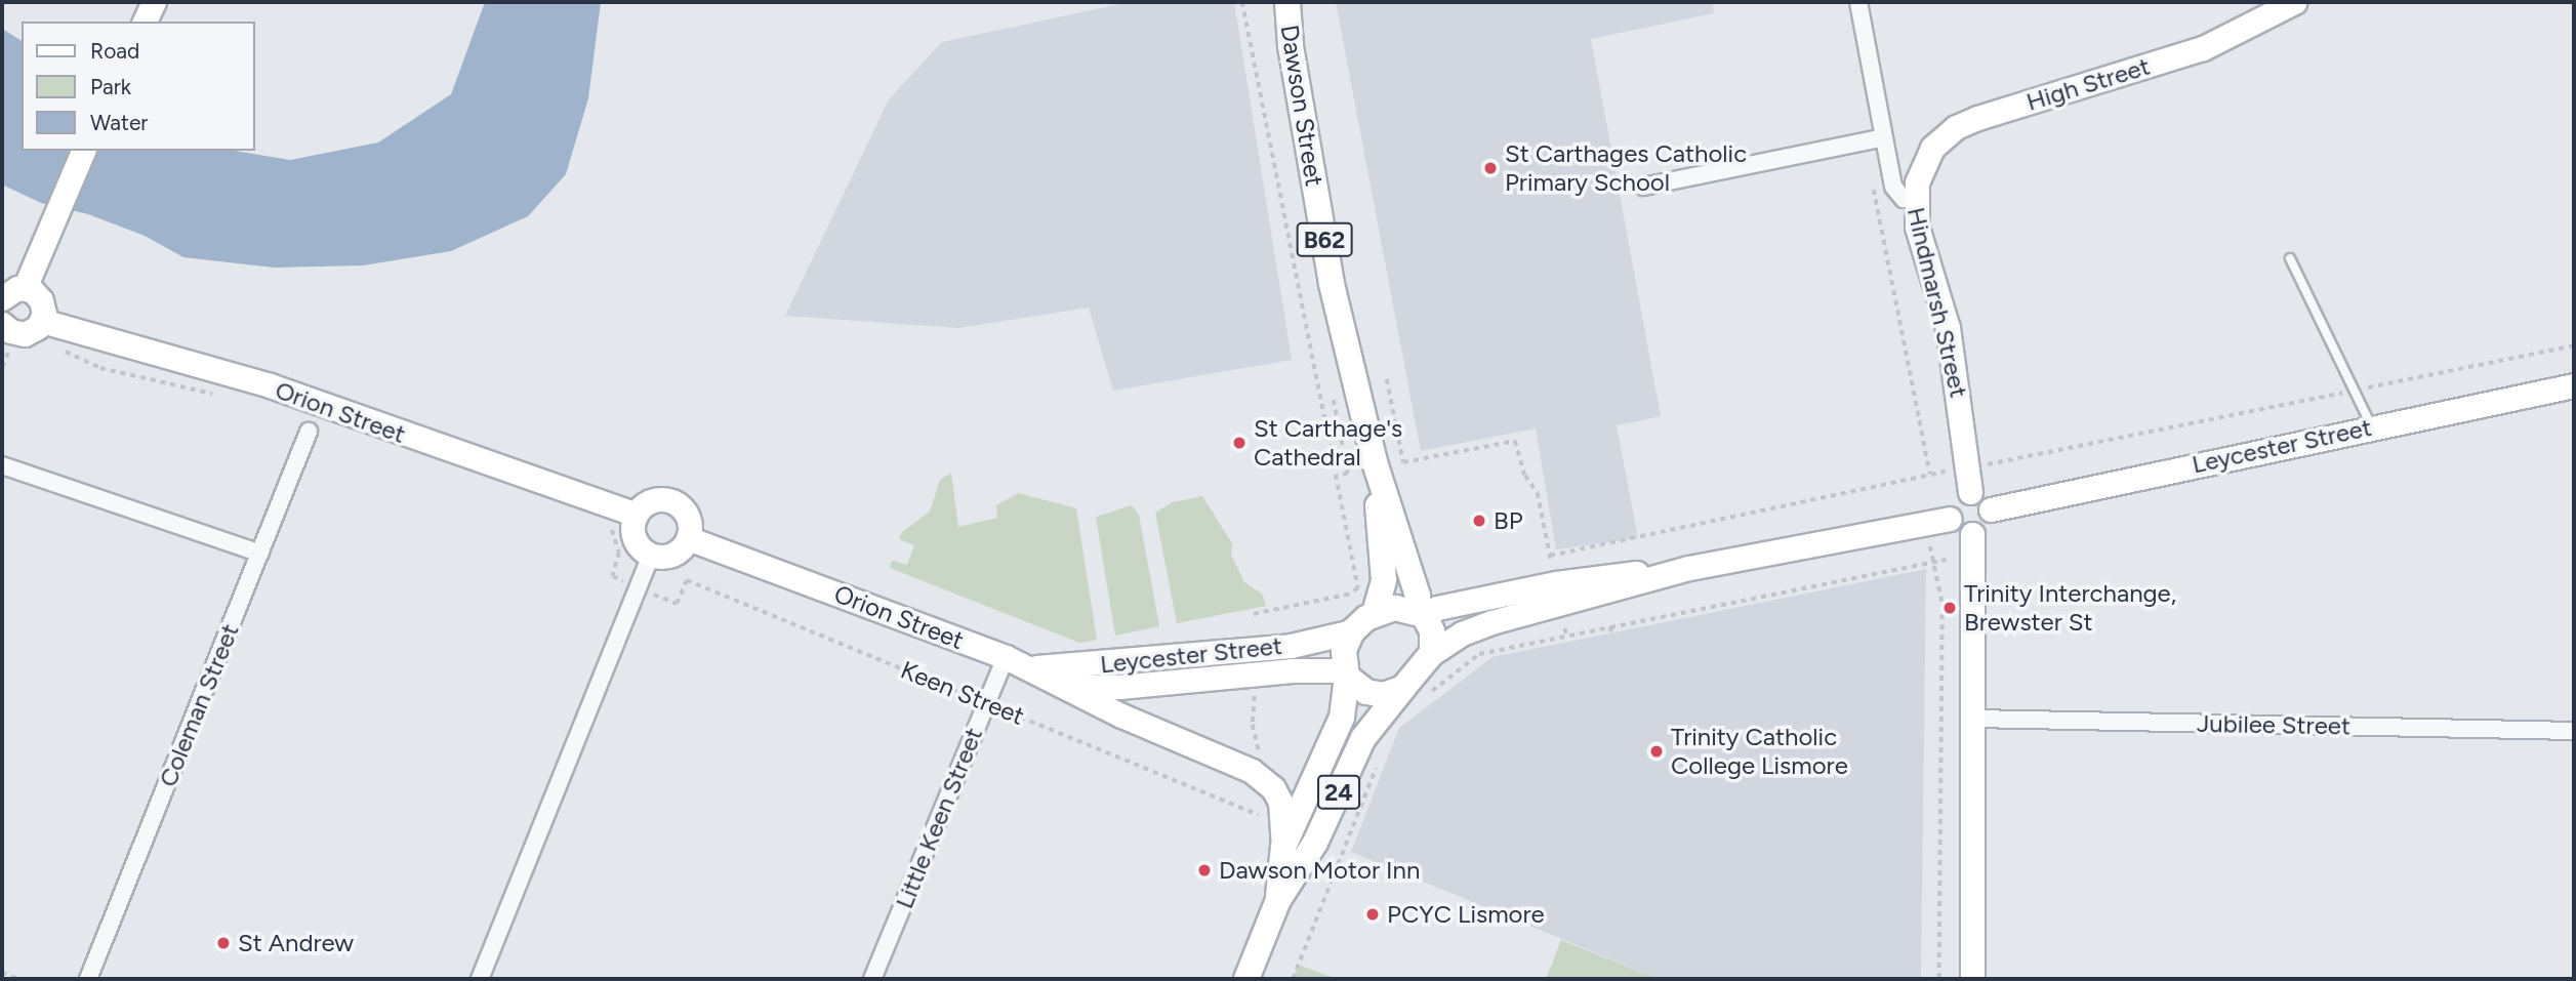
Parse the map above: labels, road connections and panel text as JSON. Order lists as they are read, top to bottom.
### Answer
{
  "streets": {
    "main road": ["Dawson Street", "B62", "24"],
    "street": [
      "High Street",
      "Hindmarsh Street",
      "Orion Street",
      "Leycester Street",
      "Coleman Street",
      "Jubilee Street",
      "Little Keen Street"
    ],
    "path": ["Keen Street"]
  },
  "crossings": [
    ["High Street", "Hindmarsh Street"],
    ["Dawson Street", "B62"],
    ["Dawson Street", "Orion Street"],
    ["Dawson Street", "Leycester Street"],
    ["Dawson Street", "24"],
    ["B62", "Orion Street"],
    ["B62", "Leycester Street"],
    ["B62", "24"],
    ["Hindmarsh Street", "Leycester Street"],
    ["Orion Street", "Leycester Street"],
    ["Orion Street", "24"],
    ["Orion Street", "Little Keen Street"],
    ["Leycester Street", "24"],
    ["Keen Street", "Little Keen Street"]
  ],
  "places": [
    "St Carthages Catholic Primary School",
    "St Carthage's Cathedral",
    "BP",
    "Trinity Interchange, Brewster St",
    "Trinity Catholic College Lismore",
    "Dawson Motor Inn",
    "PCYC Lismore",
    "St Andrew"
  ],
  "legend": ["Road", "Park", "Water"]
}
